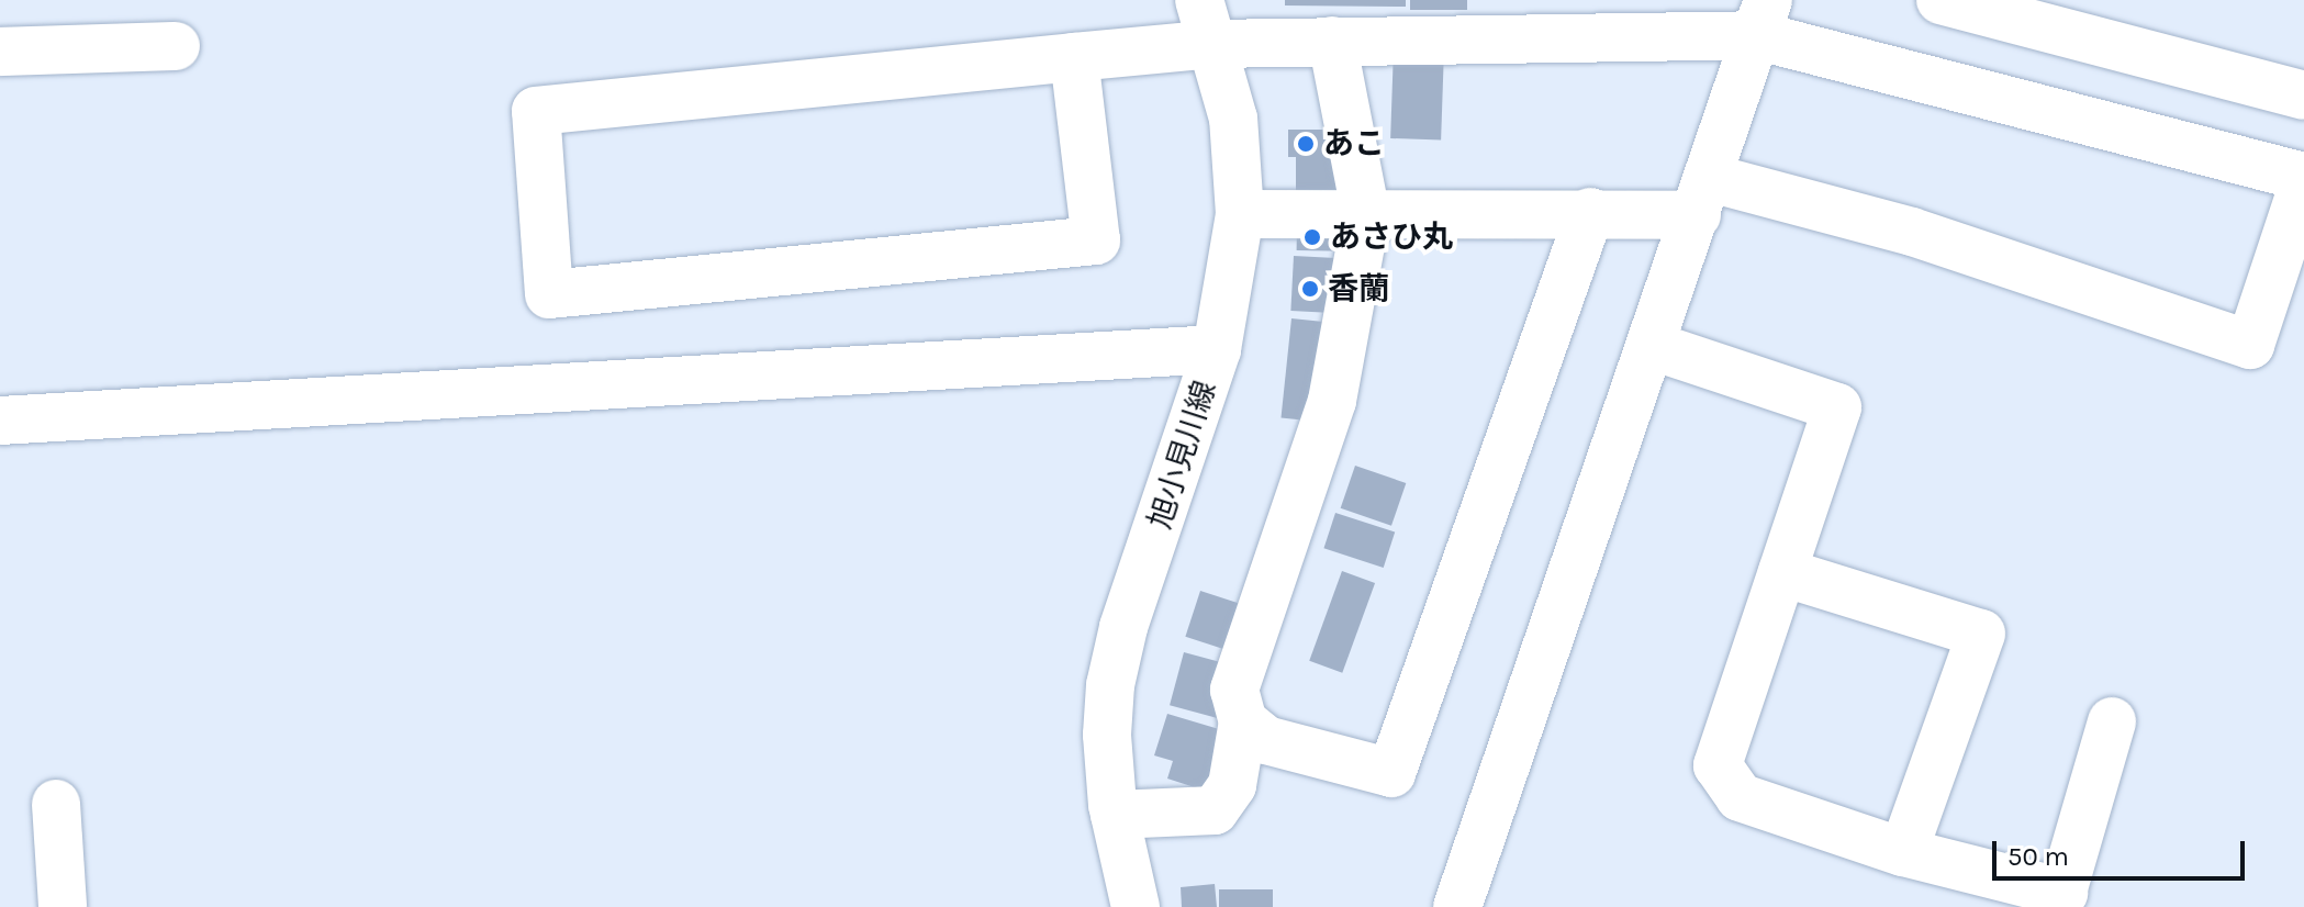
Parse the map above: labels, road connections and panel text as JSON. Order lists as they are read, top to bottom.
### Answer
{
  "streets": {
    "street": ["旭小見川線"]
  },
  "places": ["あこ", "あさひ丸", "香蘭"],
  "scale_bar": "50 m"
}
